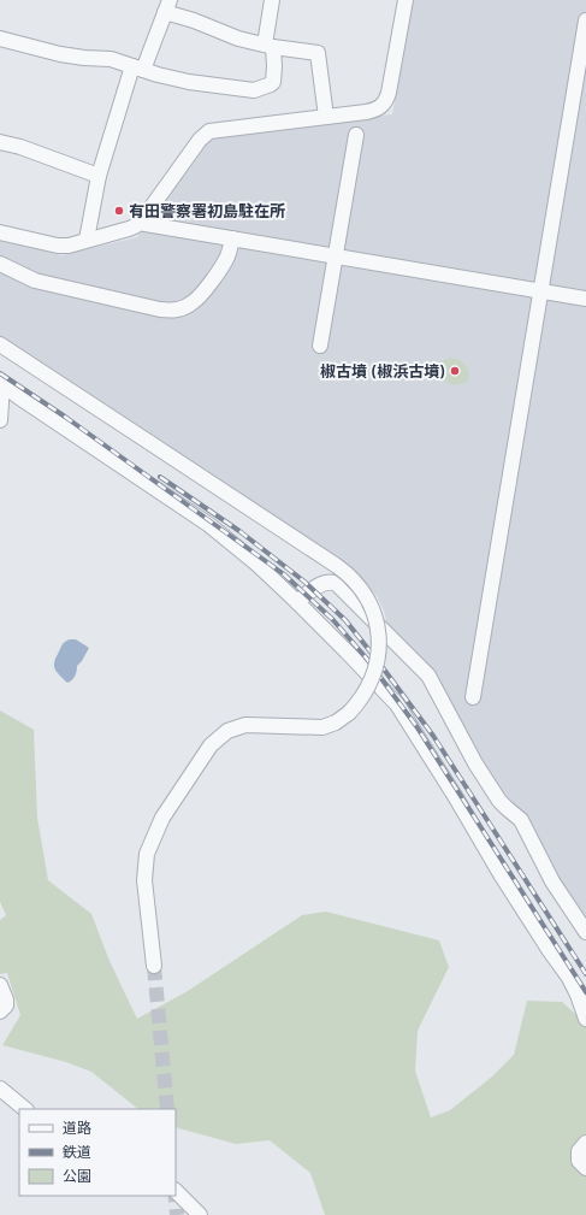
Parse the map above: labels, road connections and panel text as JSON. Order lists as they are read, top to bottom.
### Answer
{
  "places": ["有田警察署初島駐在所", "椒古墳 (椒浜古墳)"],
  "legend": ["道路", "鉄道", "公園"]
}
